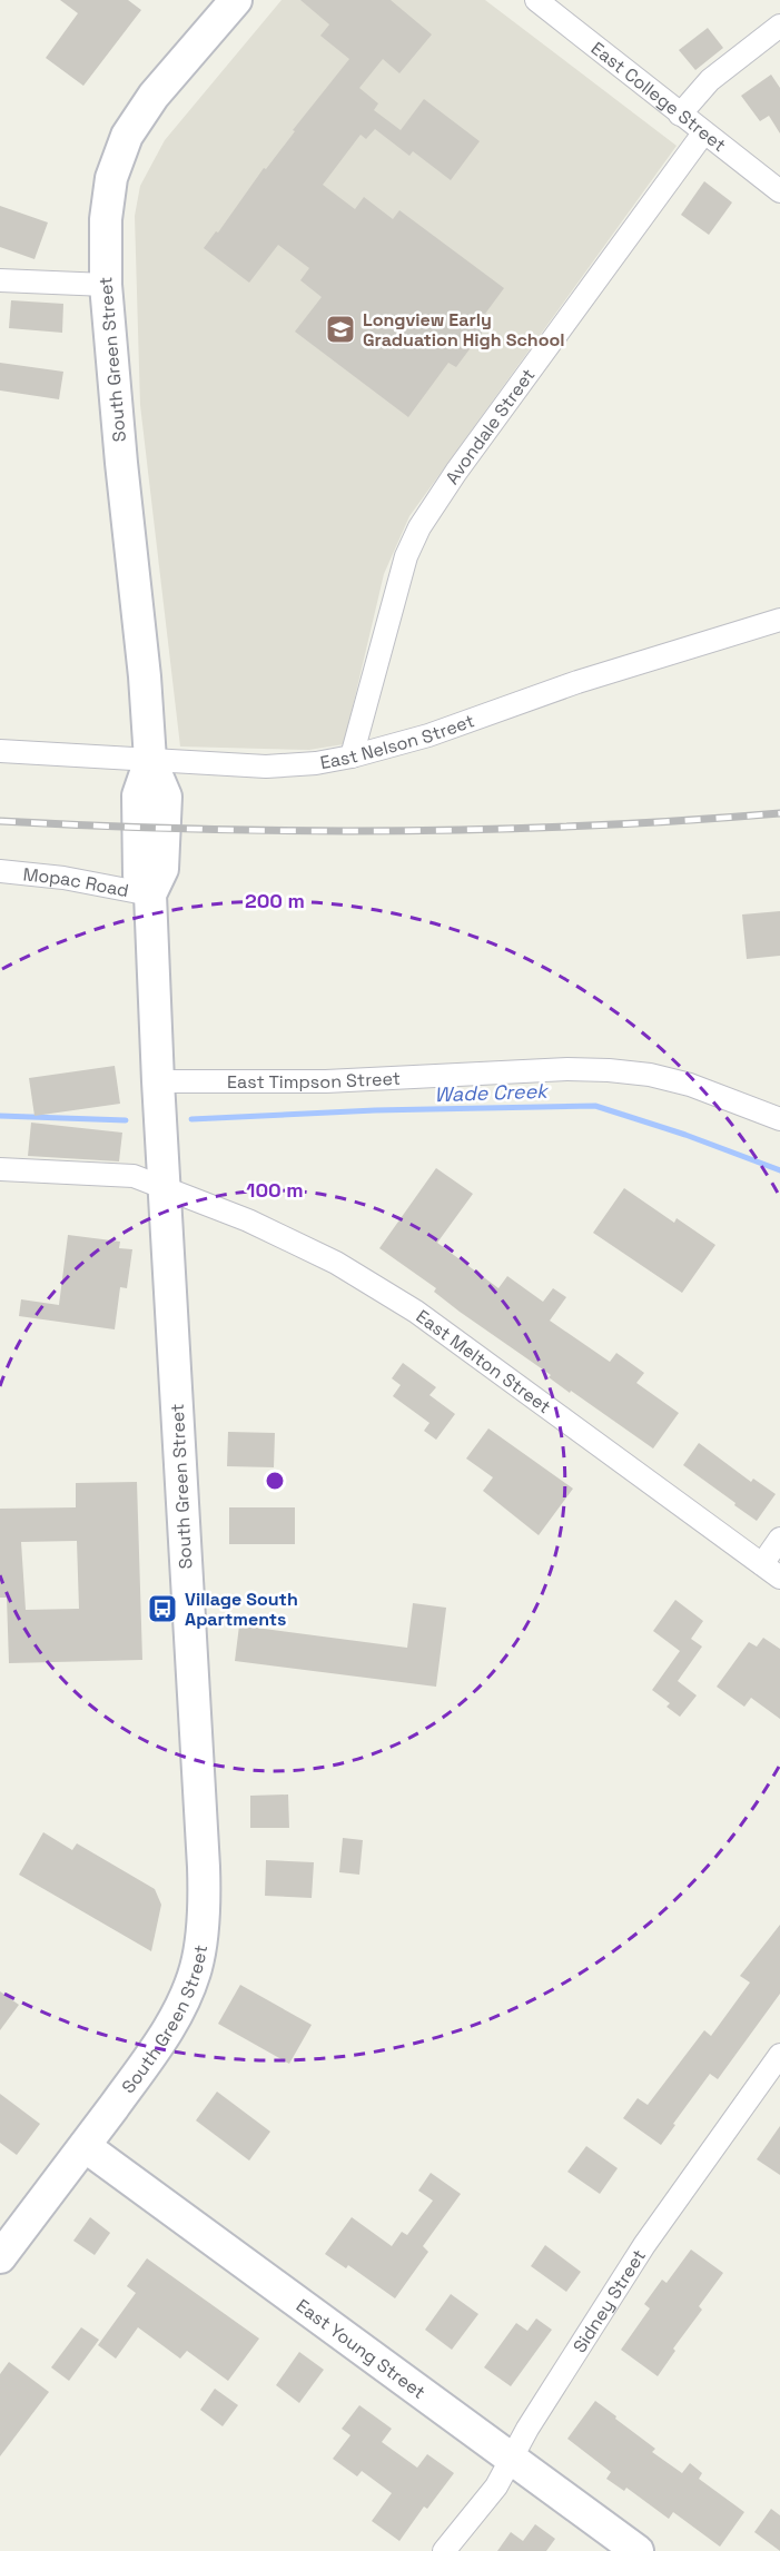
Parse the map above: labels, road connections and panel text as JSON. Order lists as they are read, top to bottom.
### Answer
{
  "streets": {
    "street": [
      "East College Street",
      "South Green Street",
      "Avondale Street",
      "East Nelson Street",
      "Mopac Road",
      "East Timpson Street",
      "East Melton Street",
      "Sidney Street",
      "East Young Street"
    ]
  },
  "crossings": [
    ["East College Street", "Avondale Street"],
    ["South Green Street", "East Nelson Street"],
    ["South Green Street", "Mopac Road"],
    ["South Green Street", "East Timpson Street"],
    ["South Green Street", "East Melton Street"],
    ["South Green Street", "East Young Street"],
    ["Avondale Street", "East Nelson Street"],
    ["Sidney Street", "East Young Street"]
  ],
  "water": ["Wade Creek"],
  "places": {
    "school or university": ["Longview Early Graduation High School"],
    "bus stop": ["Village South Apartments"]
  },
  "rings": ["200 m", "100 m"]
}
